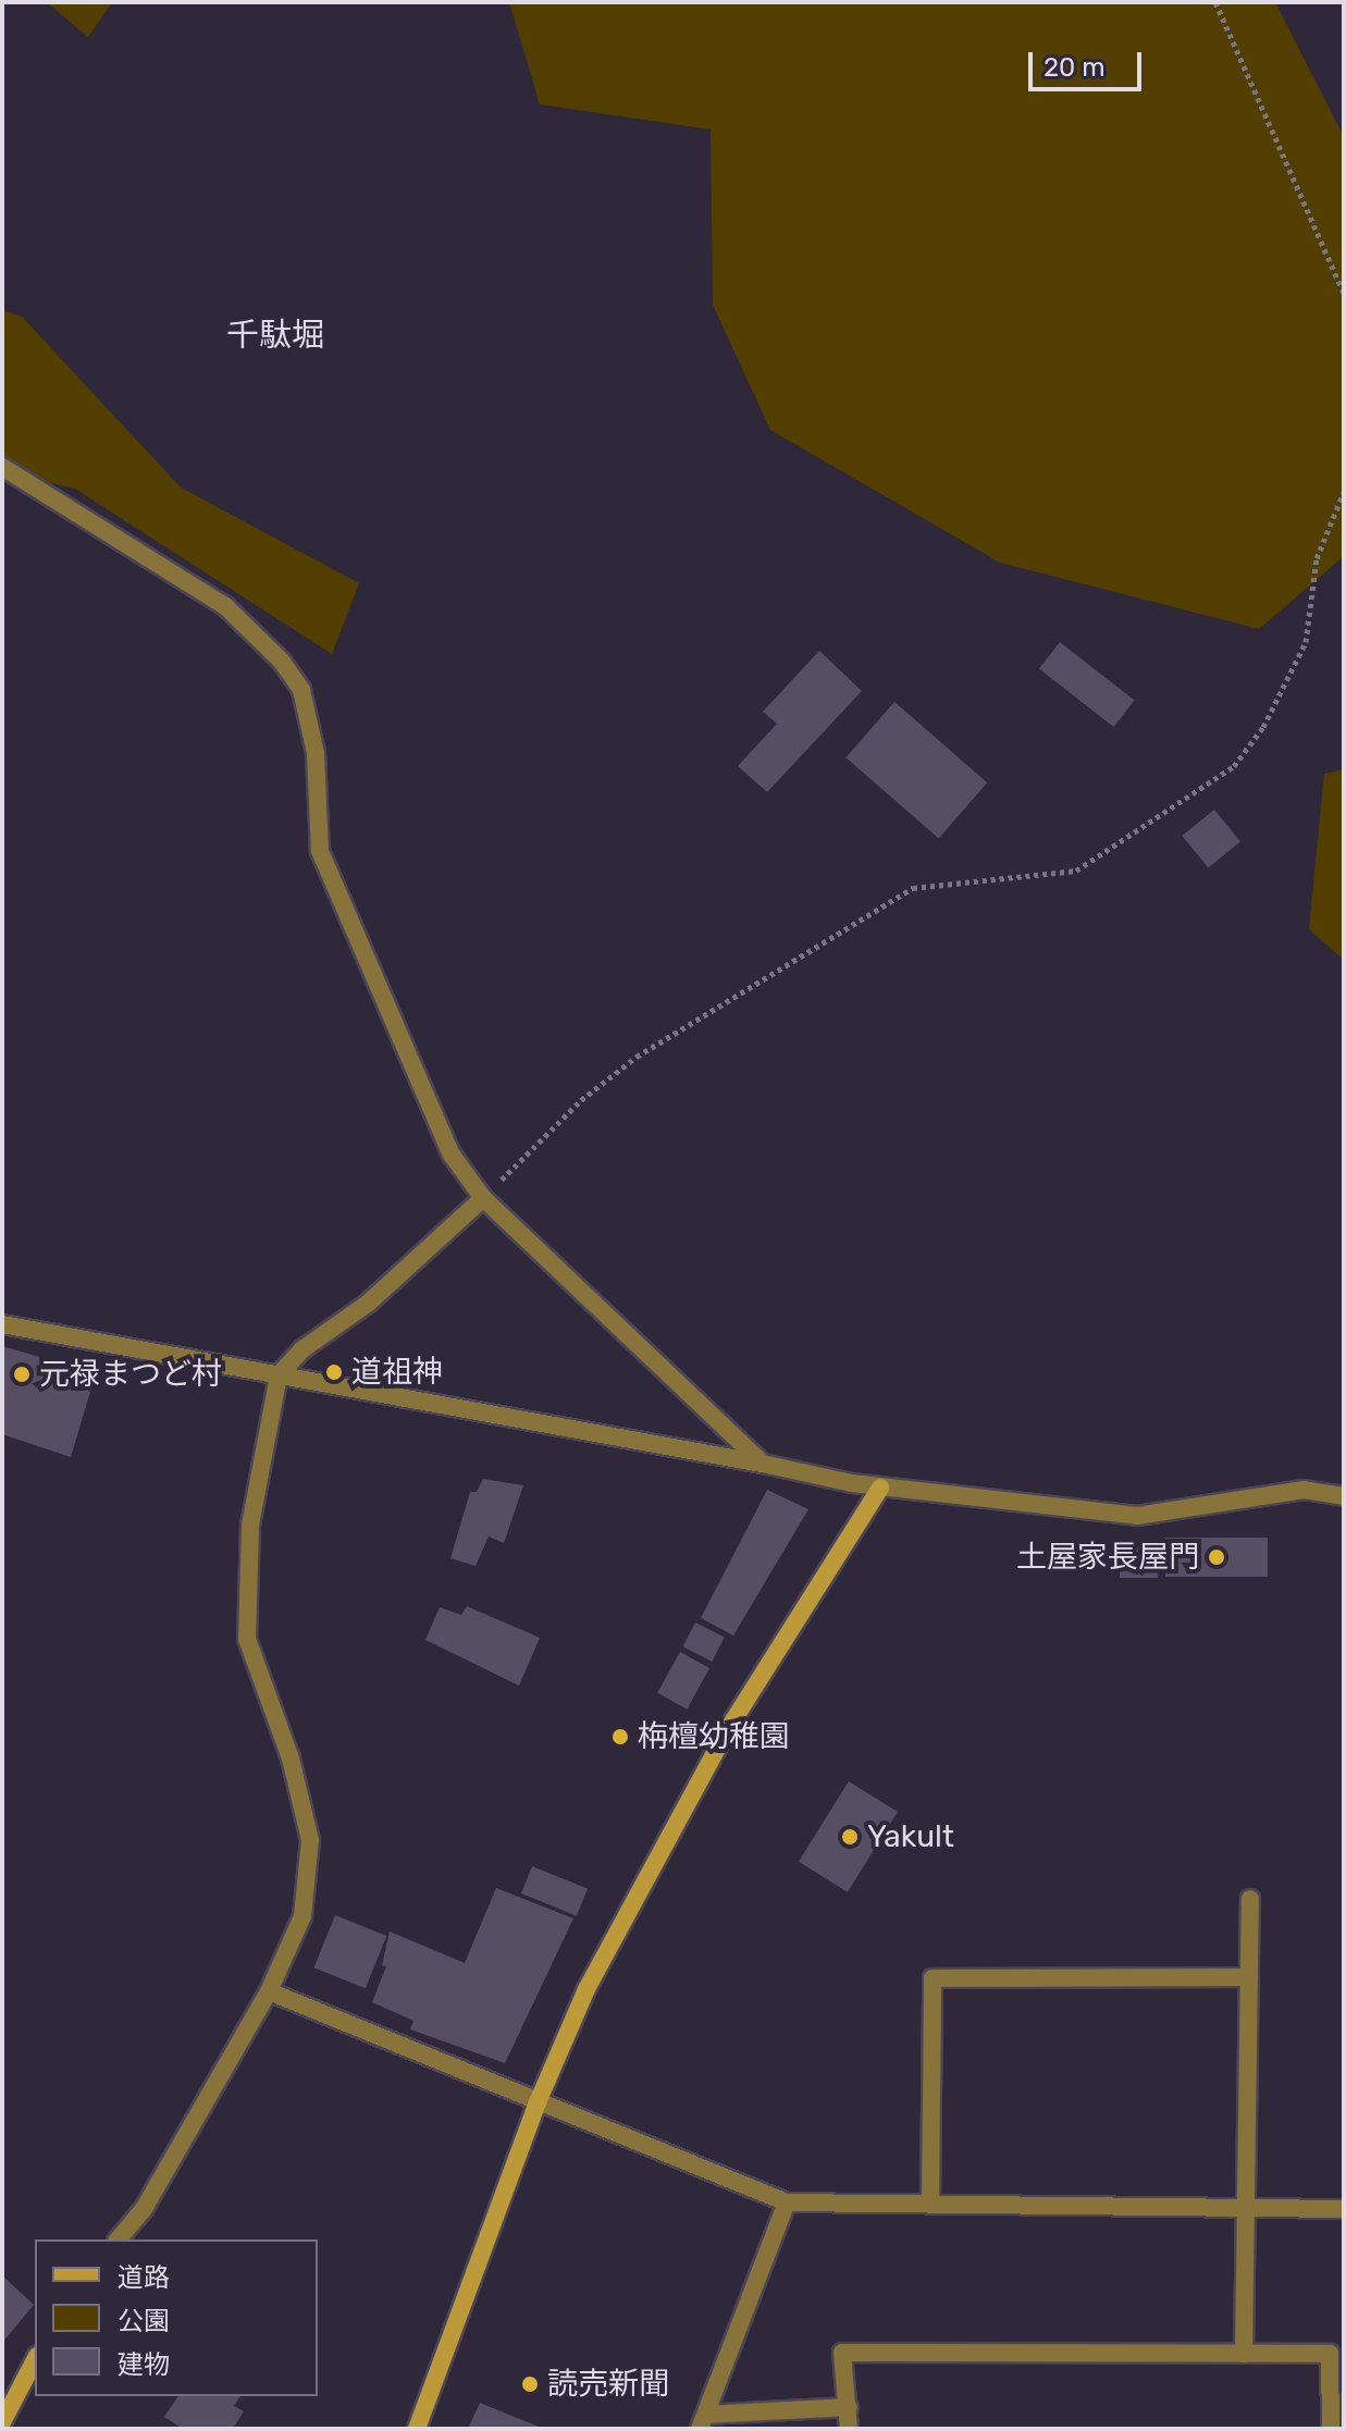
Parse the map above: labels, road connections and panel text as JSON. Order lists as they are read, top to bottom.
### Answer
{
  "districts": ["千駄堀"],
  "places": [
    "道祖神",
    "元禄まつど村",
    "土屋家長屋門",
    "栴檀幼稚園",
    "Yakult",
    "読売新聞"
  ],
  "legend": ["道路", "公園", "建物"],
  "scale_bar": "20 m"
}
